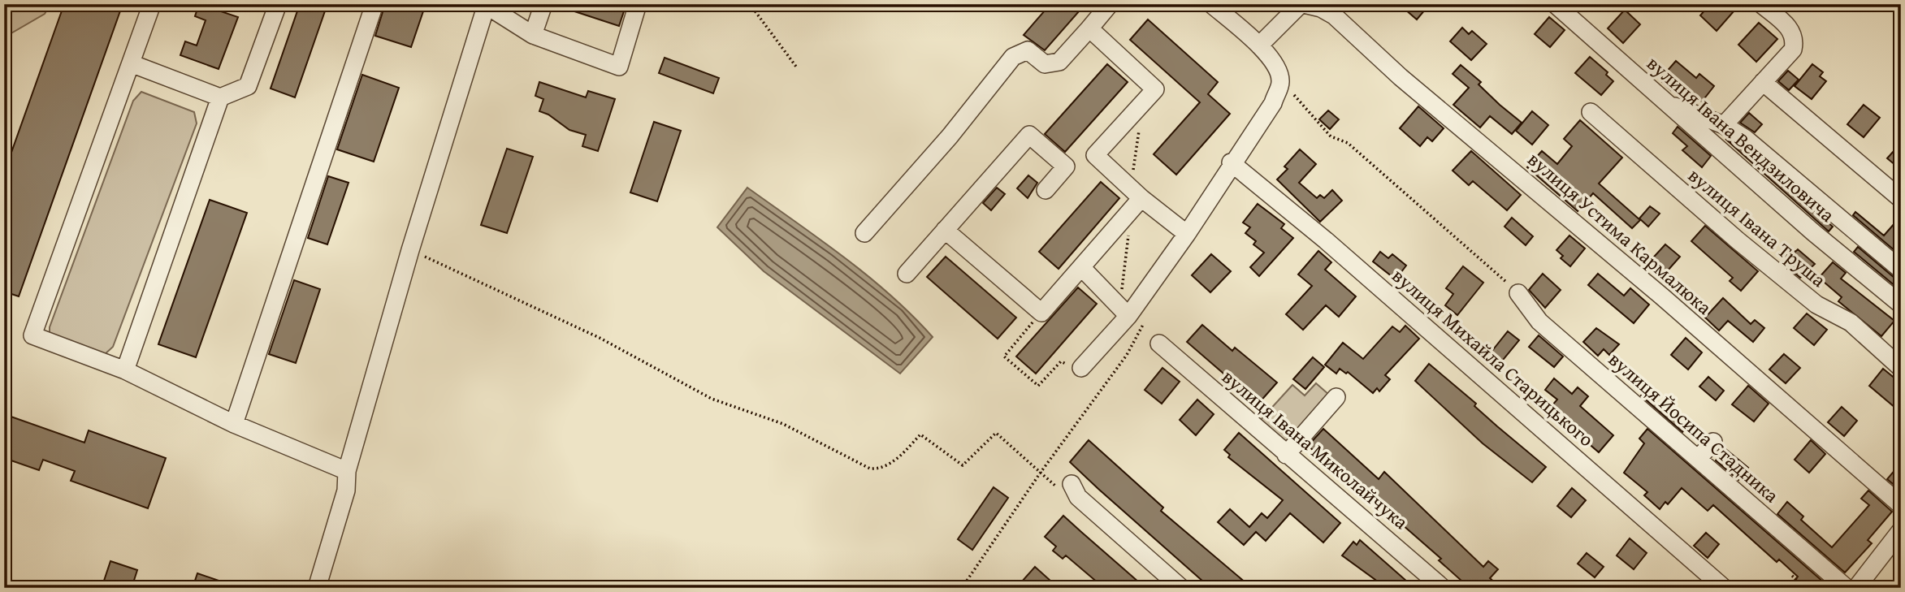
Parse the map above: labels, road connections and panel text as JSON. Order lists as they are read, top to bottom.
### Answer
{
  "streets": {
    "street": [
      "вулиця Івана Вендзиловича",
      "вулиця Івана Труша",
      "вулиця Устима Кармалюка",
      "вулиця Михайла Старицького",
      "вулиця Йосипа Стадника",
      "вулиця Івана Миколайчука"
    ]
  }
}
